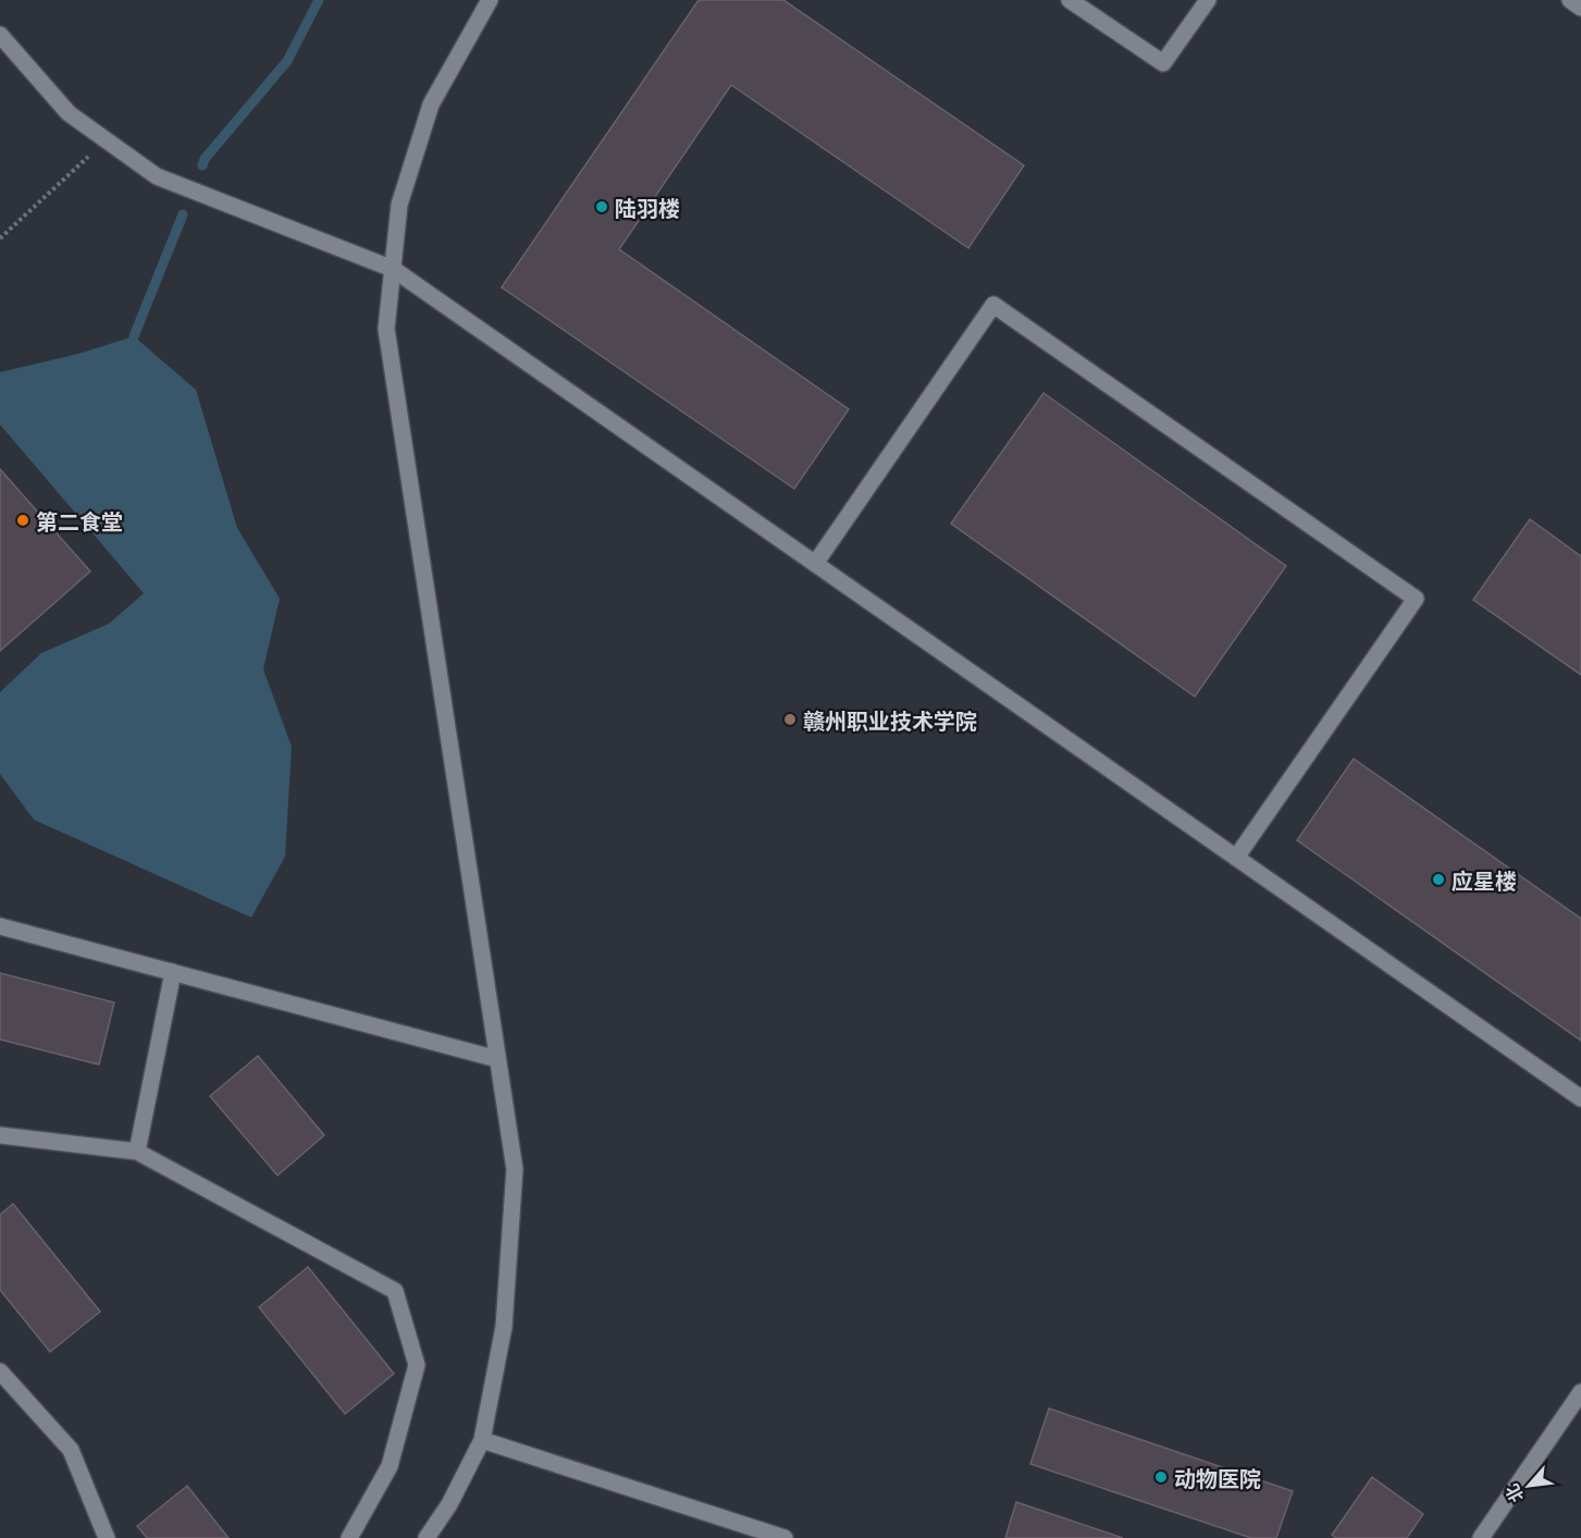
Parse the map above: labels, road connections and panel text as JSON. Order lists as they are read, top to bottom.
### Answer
{
  "places": [
    "陆羽楼",
    "第二食堂",
    "赣州职业技术学院",
    "应星楼",
    "动物医院"
  ],
  "north": "bottom left"
}
